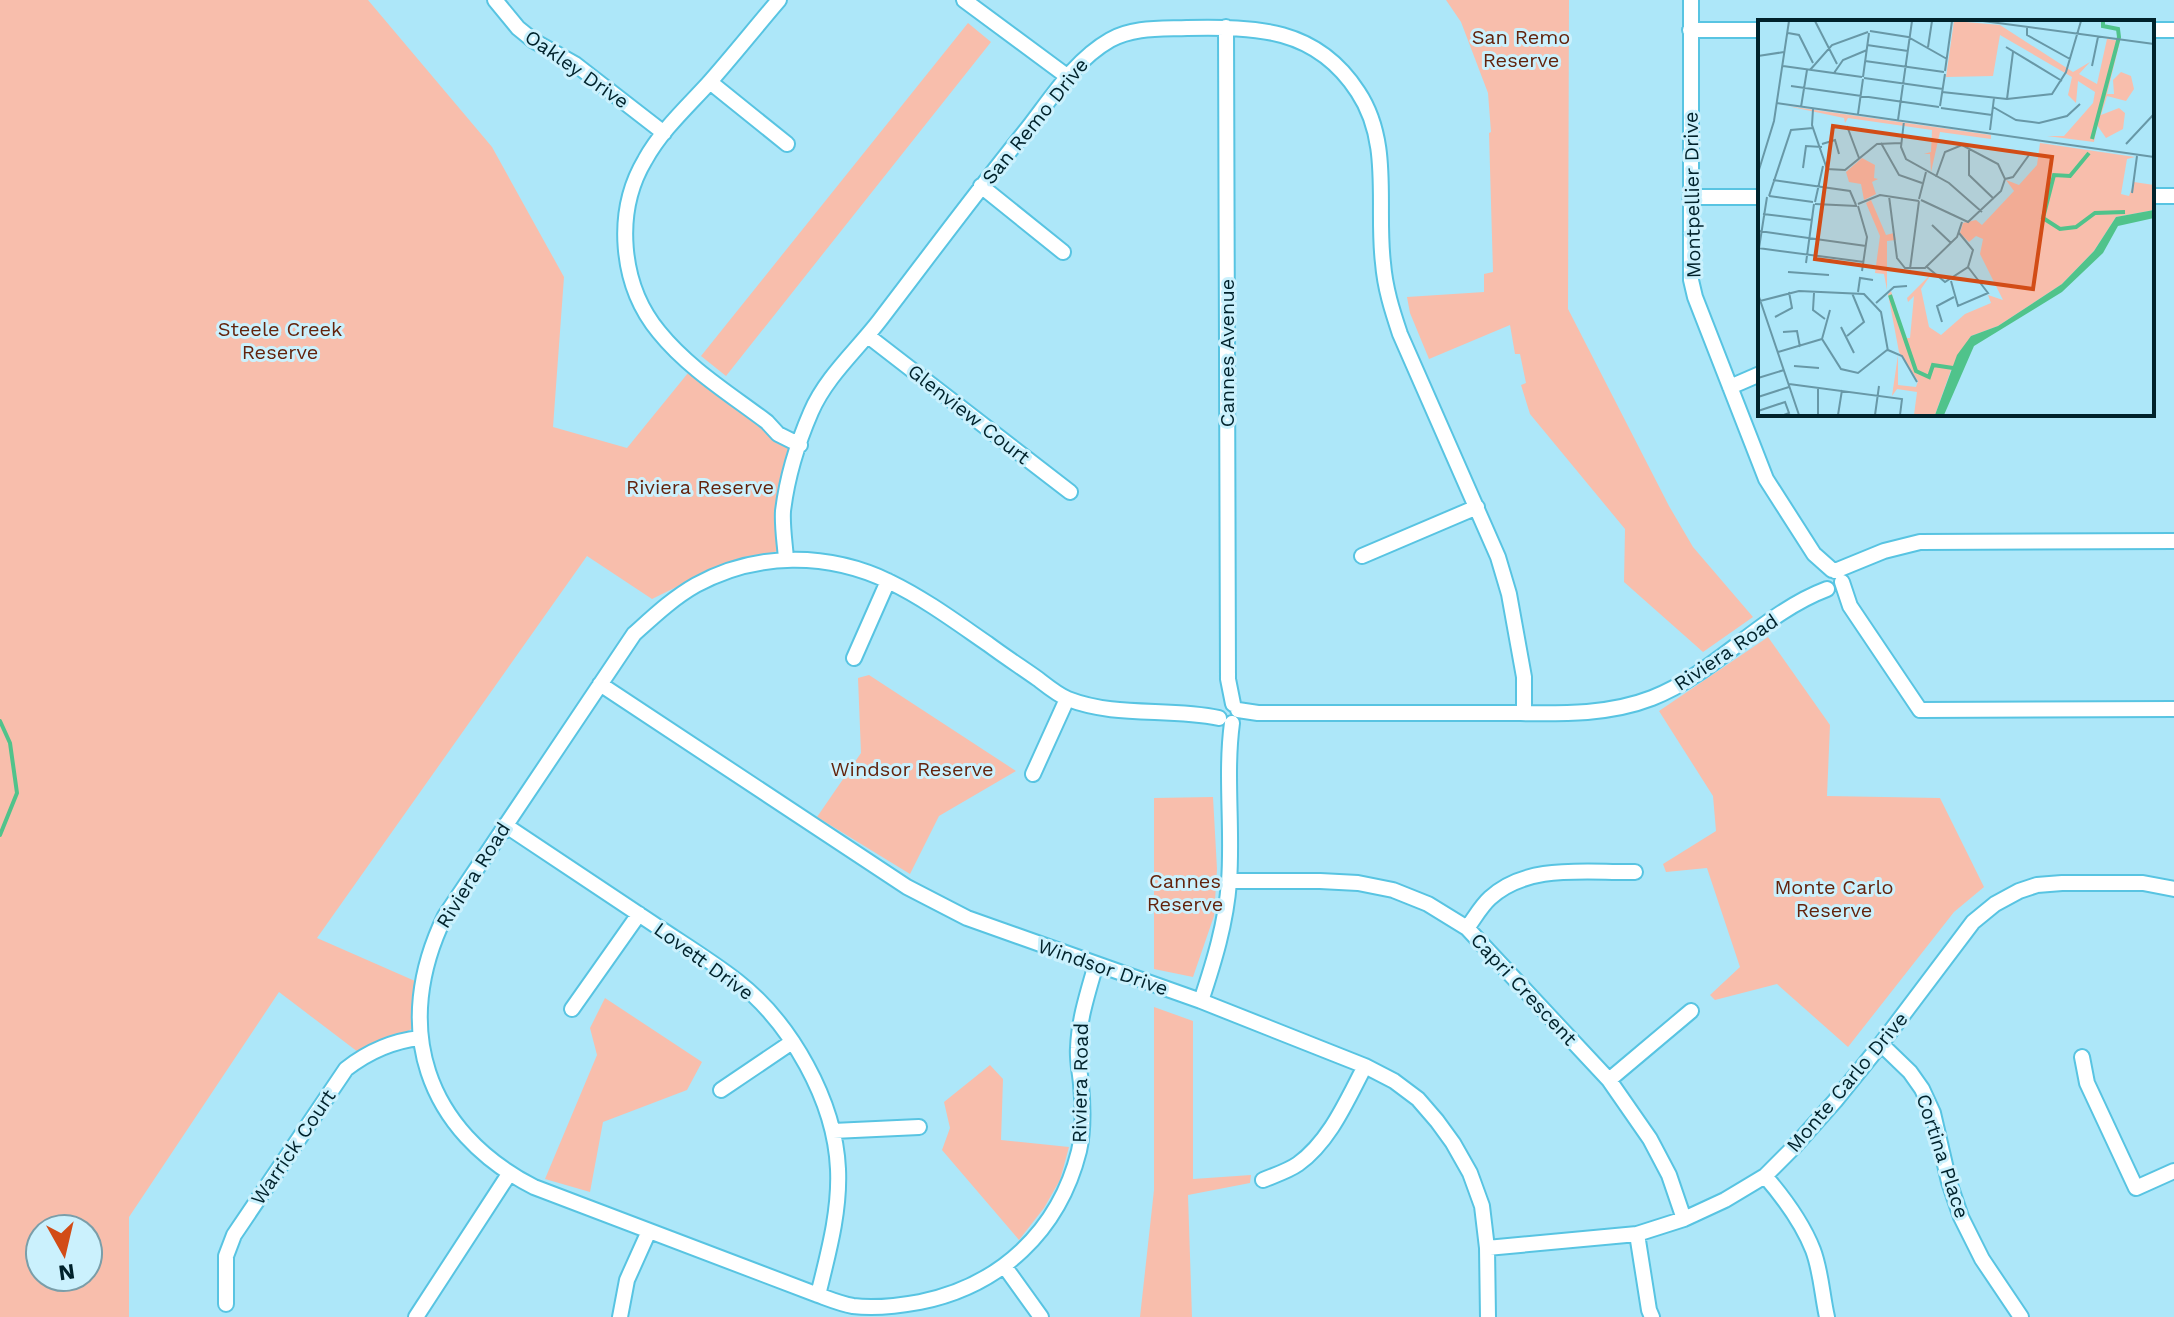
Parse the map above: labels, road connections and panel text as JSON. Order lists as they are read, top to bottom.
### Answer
{
  "streets": {
    "street": [
      "Oakley Drive",
      "San Remo Drive",
      "Montpellier Drive",
      "Cannes Avenue",
      "Glenview Court",
      "Riviera Road",
      "Lovett Drive",
      "Windsor Drive",
      "Capri Crescent",
      "Monte Carlo Drive",
      "Warrick Court",
      "Cortina Place"
    ]
  },
  "crossings": [
    ["San Remo Drive", "Cannes Avenue"],
    ["San Remo Drive", "Glenview Court"],
    ["San Remo Drive", "Riviera Road"],
    ["Montpellier Drive", "Riviera Road"],
    ["Cannes Avenue", "Riviera Road"],
    ["Cannes Avenue", "Windsor Drive"],
    ["Cannes Avenue", "Capri Crescent"],
    ["Riviera Road", "Lovett Drive"],
    ["Riviera Road", "Windsor Drive"],
    ["Riviera Road", "Warrick Court"],
    ["Windsor Drive", "Monte Carlo Drive"],
    ["Capri Crescent", "Monte Carlo Drive"],
    ["Monte Carlo Drive", "Cortina Place"]
  ],
  "parks": [
    "San Remo Reserve",
    "Steele Creek Reserve",
    "Riviera Reserve",
    "Windsor Reserve",
    "Cannes Reserve",
    "Monte Carlo Reserve"
  ],
  "north": "bottom"
}
